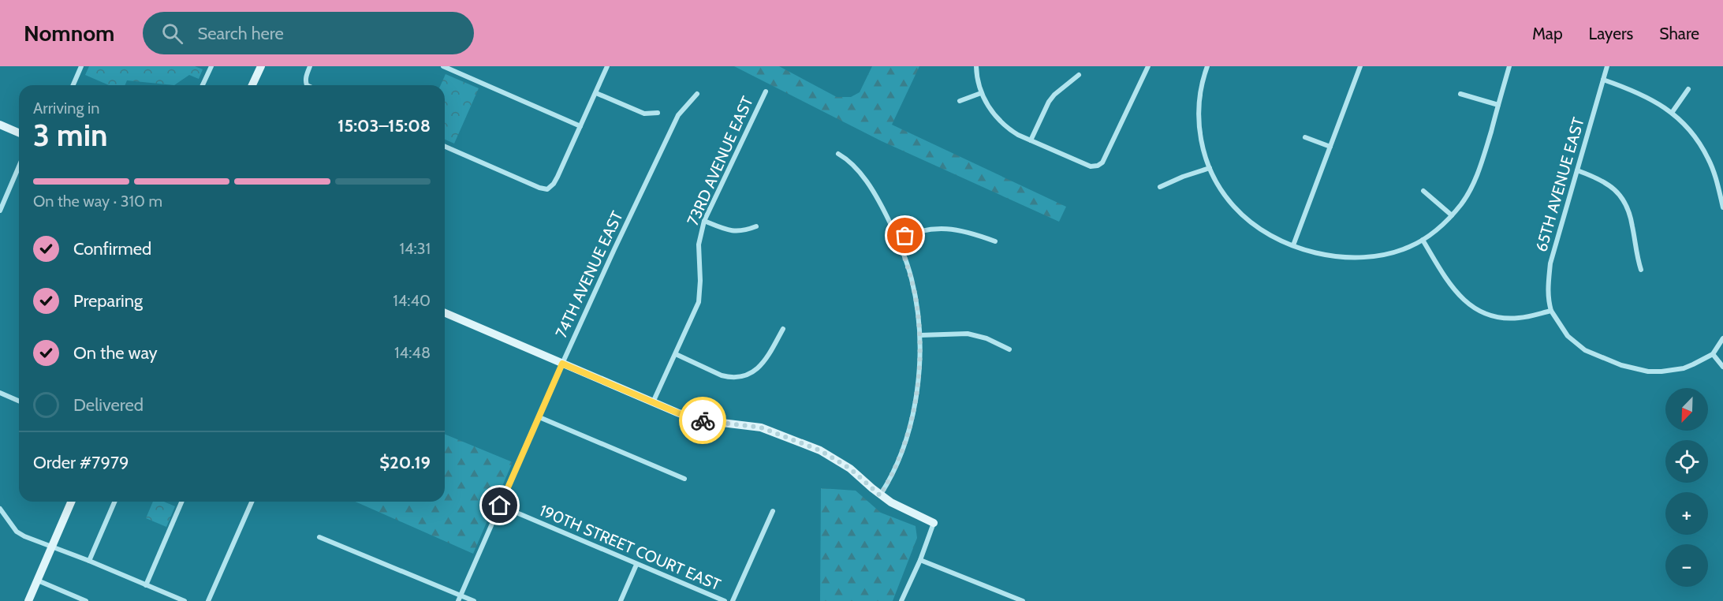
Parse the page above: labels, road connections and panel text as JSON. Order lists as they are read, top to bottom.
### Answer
{
  "streets": {
    "street": [
      "73RD AVENUE EAST",
      "65TH AVENUE EAST",
      "74TH AVENUE EAST",
      "190TH STREET COURT EAST"
    ]
  },
  "crossings": [
    ["74TH AVENUE EAST", "190TH STREET COURT EAST"]
  ],
  "north": "bottom left",
  "page": {
    "header": "Nomnom",
    "search": "Search here",
    "nav": ["Map", "Layers", "Share"],
    "heading": ["3 min", "Arriving in", "15:03–15:08"],
    "panel": ["Order #7979", "$20.19"],
    "bar": "On the way · 310 m",
    "list": [
      ["Confirmed", "14:31"],
      ["Preparing", "14:40"],
      ["On the way", "14:48"],
      "Delivered"
    ],
    "map_buttons": ["+", "−"]
  }
}
